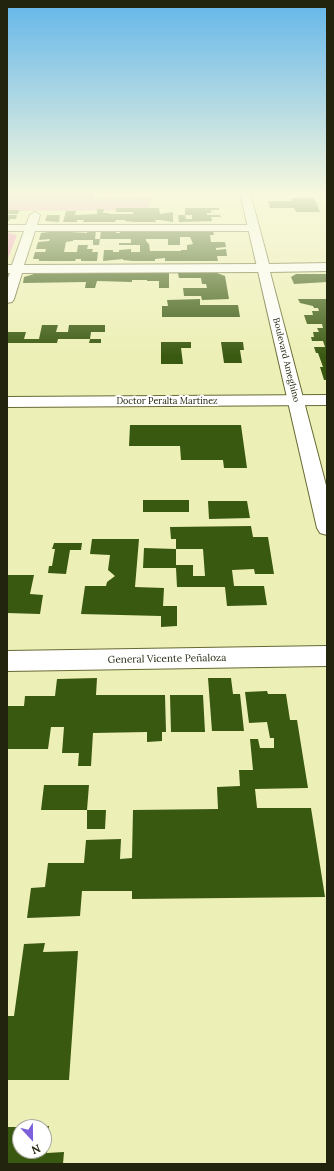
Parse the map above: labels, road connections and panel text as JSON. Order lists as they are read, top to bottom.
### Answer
{
  "streets": {
    "street": ["Boulevard Ameghino", "Doctor Peralta Martínez", "General Vicente Peñaloza"]
  },
  "crossings": [
    ["Boulevard Ameghino", "Doctor Peralta Martínez"]
  ],
  "north": "bottom"
}
